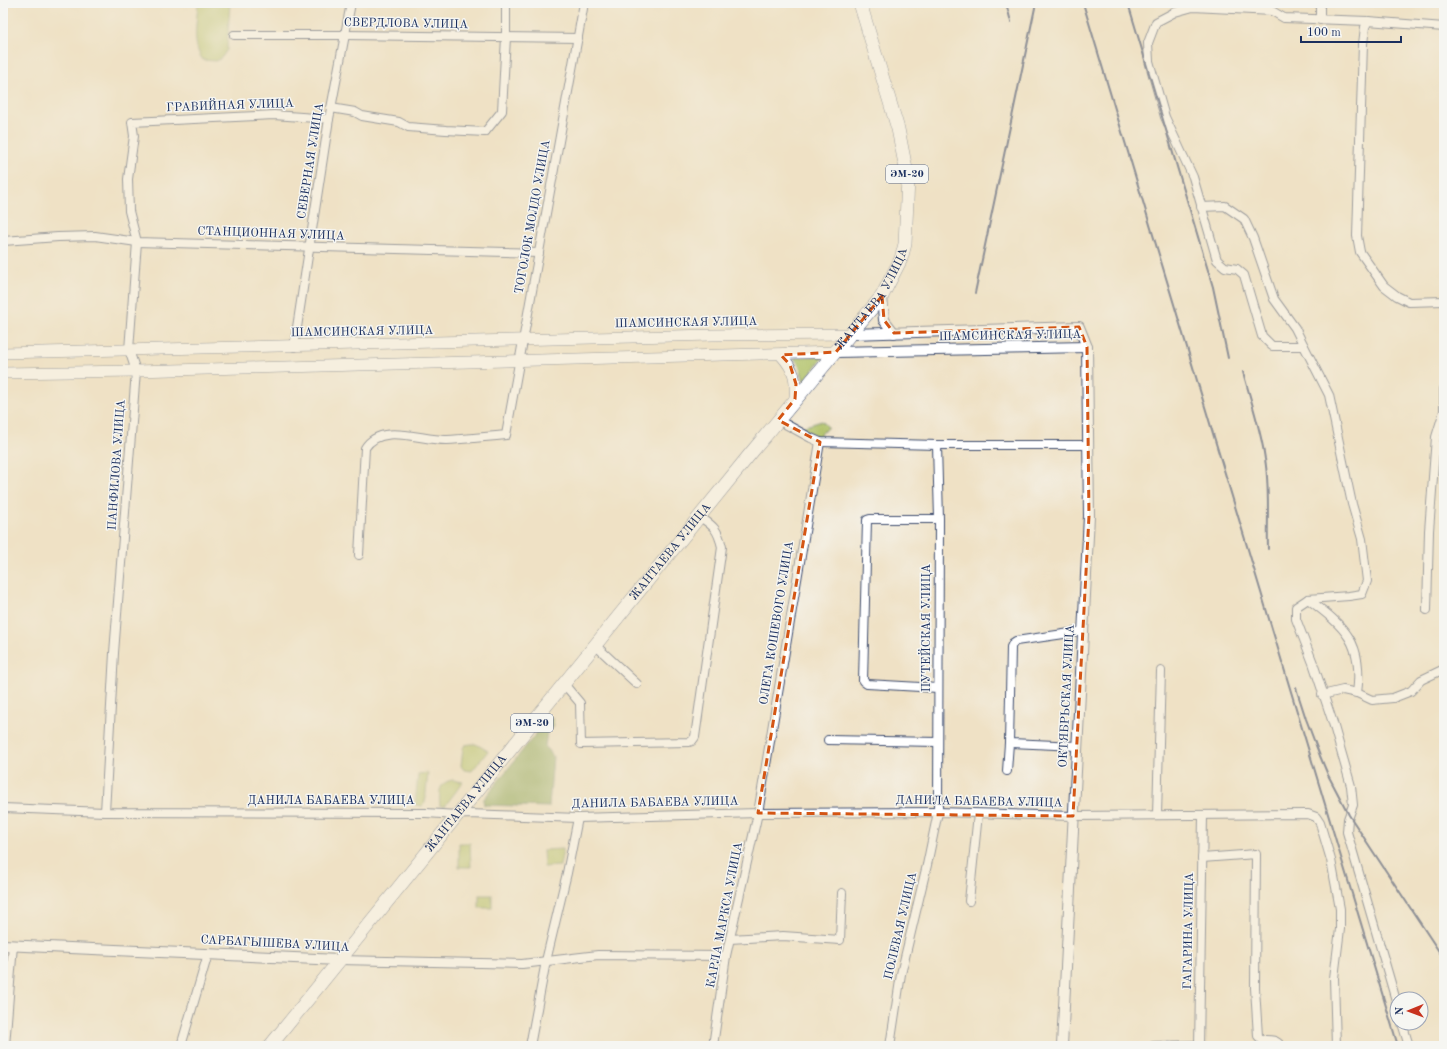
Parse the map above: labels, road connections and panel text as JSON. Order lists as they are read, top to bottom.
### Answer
{
  "streets": {
    "main road": ["ЭМ-20", "ЖАНТАЕВА УЛИЦА", "ШАМСИНСКАЯ УЛИЦА"],
    "street": [
      "СВЕРДЛОВА УЛИЦА",
      "ГРАВИЙНАЯ УЛИЦА",
      "СЕВЕРНАЯ УЛИЦА",
      "ТОГОЛОК МОЛДО УЛИЦА",
      "СТАНЦИОННАЯ УЛИЦА",
      "ПАНФИЛОВА УЛИЦА",
      "ОЛЕГА КОШЕВОГО УЛИЦА",
      "ПУТЕЙСКАЯ УЛИЦА",
      "ОКТЯБРЬСКАЯ УЛИЦА",
      "ДАНИЛА БАБАЕВА УЛИЦА",
      "КАРЛА МАРКСА УЛИЦА",
      "ПОЛЕВАЯ УЛИЦА",
      "ГАГАРИНА УЛИЦА",
      "САРБАГЫШЕВА УЛИЦА"
    ]
  },
  "crossings": [
    ["СВЕРДЛОВА УЛИЦА", "СЕВЕРНАЯ УЛИЦА"],
    ["СВЕРДЛОВА УЛИЦА", "ТОГОЛОК МОЛДО УЛИЦА"],
    ["ГРАВИЙНАЯ УЛИЦА", "СЕВЕРНАЯ УЛИЦА"],
    ["ГРАВИЙНАЯ УЛИЦА", "ПАНФИЛОВА УЛИЦА"],
    ["СЕВЕРНАЯ УЛИЦА", "СТАНЦИОННАЯ УЛИЦА"],
    ["СЕВЕРНАЯ УЛИЦА", "ШАМСИНСКАЯ УЛИЦА"],
    ["ТОГОЛОК МОЛДО УЛИЦА", "СТАНЦИОННАЯ УЛИЦА"],
    ["ТОГОЛОК МОЛДО УЛИЦА", "ШАМСИНСКАЯ УЛИЦА"],
    ["СТАНЦИОННАЯ УЛИЦА", "ПАНФИЛОВА УЛИЦА"],
    ["ЖАНТАЕВА УЛИЦА", "ШАМСИНСКАЯ УЛИЦА"],
    ["ЖАНТАЕВА УЛИЦА", "ДАНИЛА БАБАЕВА УЛИЦА"],
    ["ЖАНТАЕВА УЛИЦА", "САРБАГЫШЕВА УЛИЦА"],
    ["ШАМСИНСКАЯ УЛИЦА", "ПАНФИЛОВА УЛИЦА"],
    ["ШАМСИНСКАЯ УЛИЦА", "ОКТЯБРЬСКАЯ УЛИЦА"],
    ["ПАНФИЛОВА УЛИЦА", "ДАНИЛА БАБАЕВА УЛИЦА"],
    ["ОЛЕГА КОШЕВОГО УЛИЦА", "ДАНИЛА БАБАЕВА УЛИЦА"],
    ["ОЛЕГА КОШЕВОГО УЛИЦА", "КАРЛА МАРКСА УЛИЦА"],
    ["ПУТЕЙСКАЯ УЛИЦА", "ДАНИЛА БАБАЕВА УЛИЦА"],
    ["ПУТЕЙСКАЯ УЛИЦА", "ПОЛЕВАЯ УЛИЦА"],
    ["ОКТЯБРЬСКАЯ УЛИЦА", "ДАНИЛА БАБАЕВА УЛИЦА"],
    ["ДАНИЛА БАБАЕВА УЛИЦА", "КАРЛА МАРКСА УЛИЦА"],
    ["ДАНИЛА БАБАЕВА УЛИЦА", "ПОЛЕВАЯ УЛИЦА"],
    ["ДАНИЛА БАБАЕВА УЛИЦА", "ГАГАРИНА УЛИЦА"],
    ["КАРЛА МАРКСА УЛИЦА", "САРБАГЫШЕВА УЛИЦА"]
  ],
  "scale_bar": "100 m",
  "north": "left"
}
